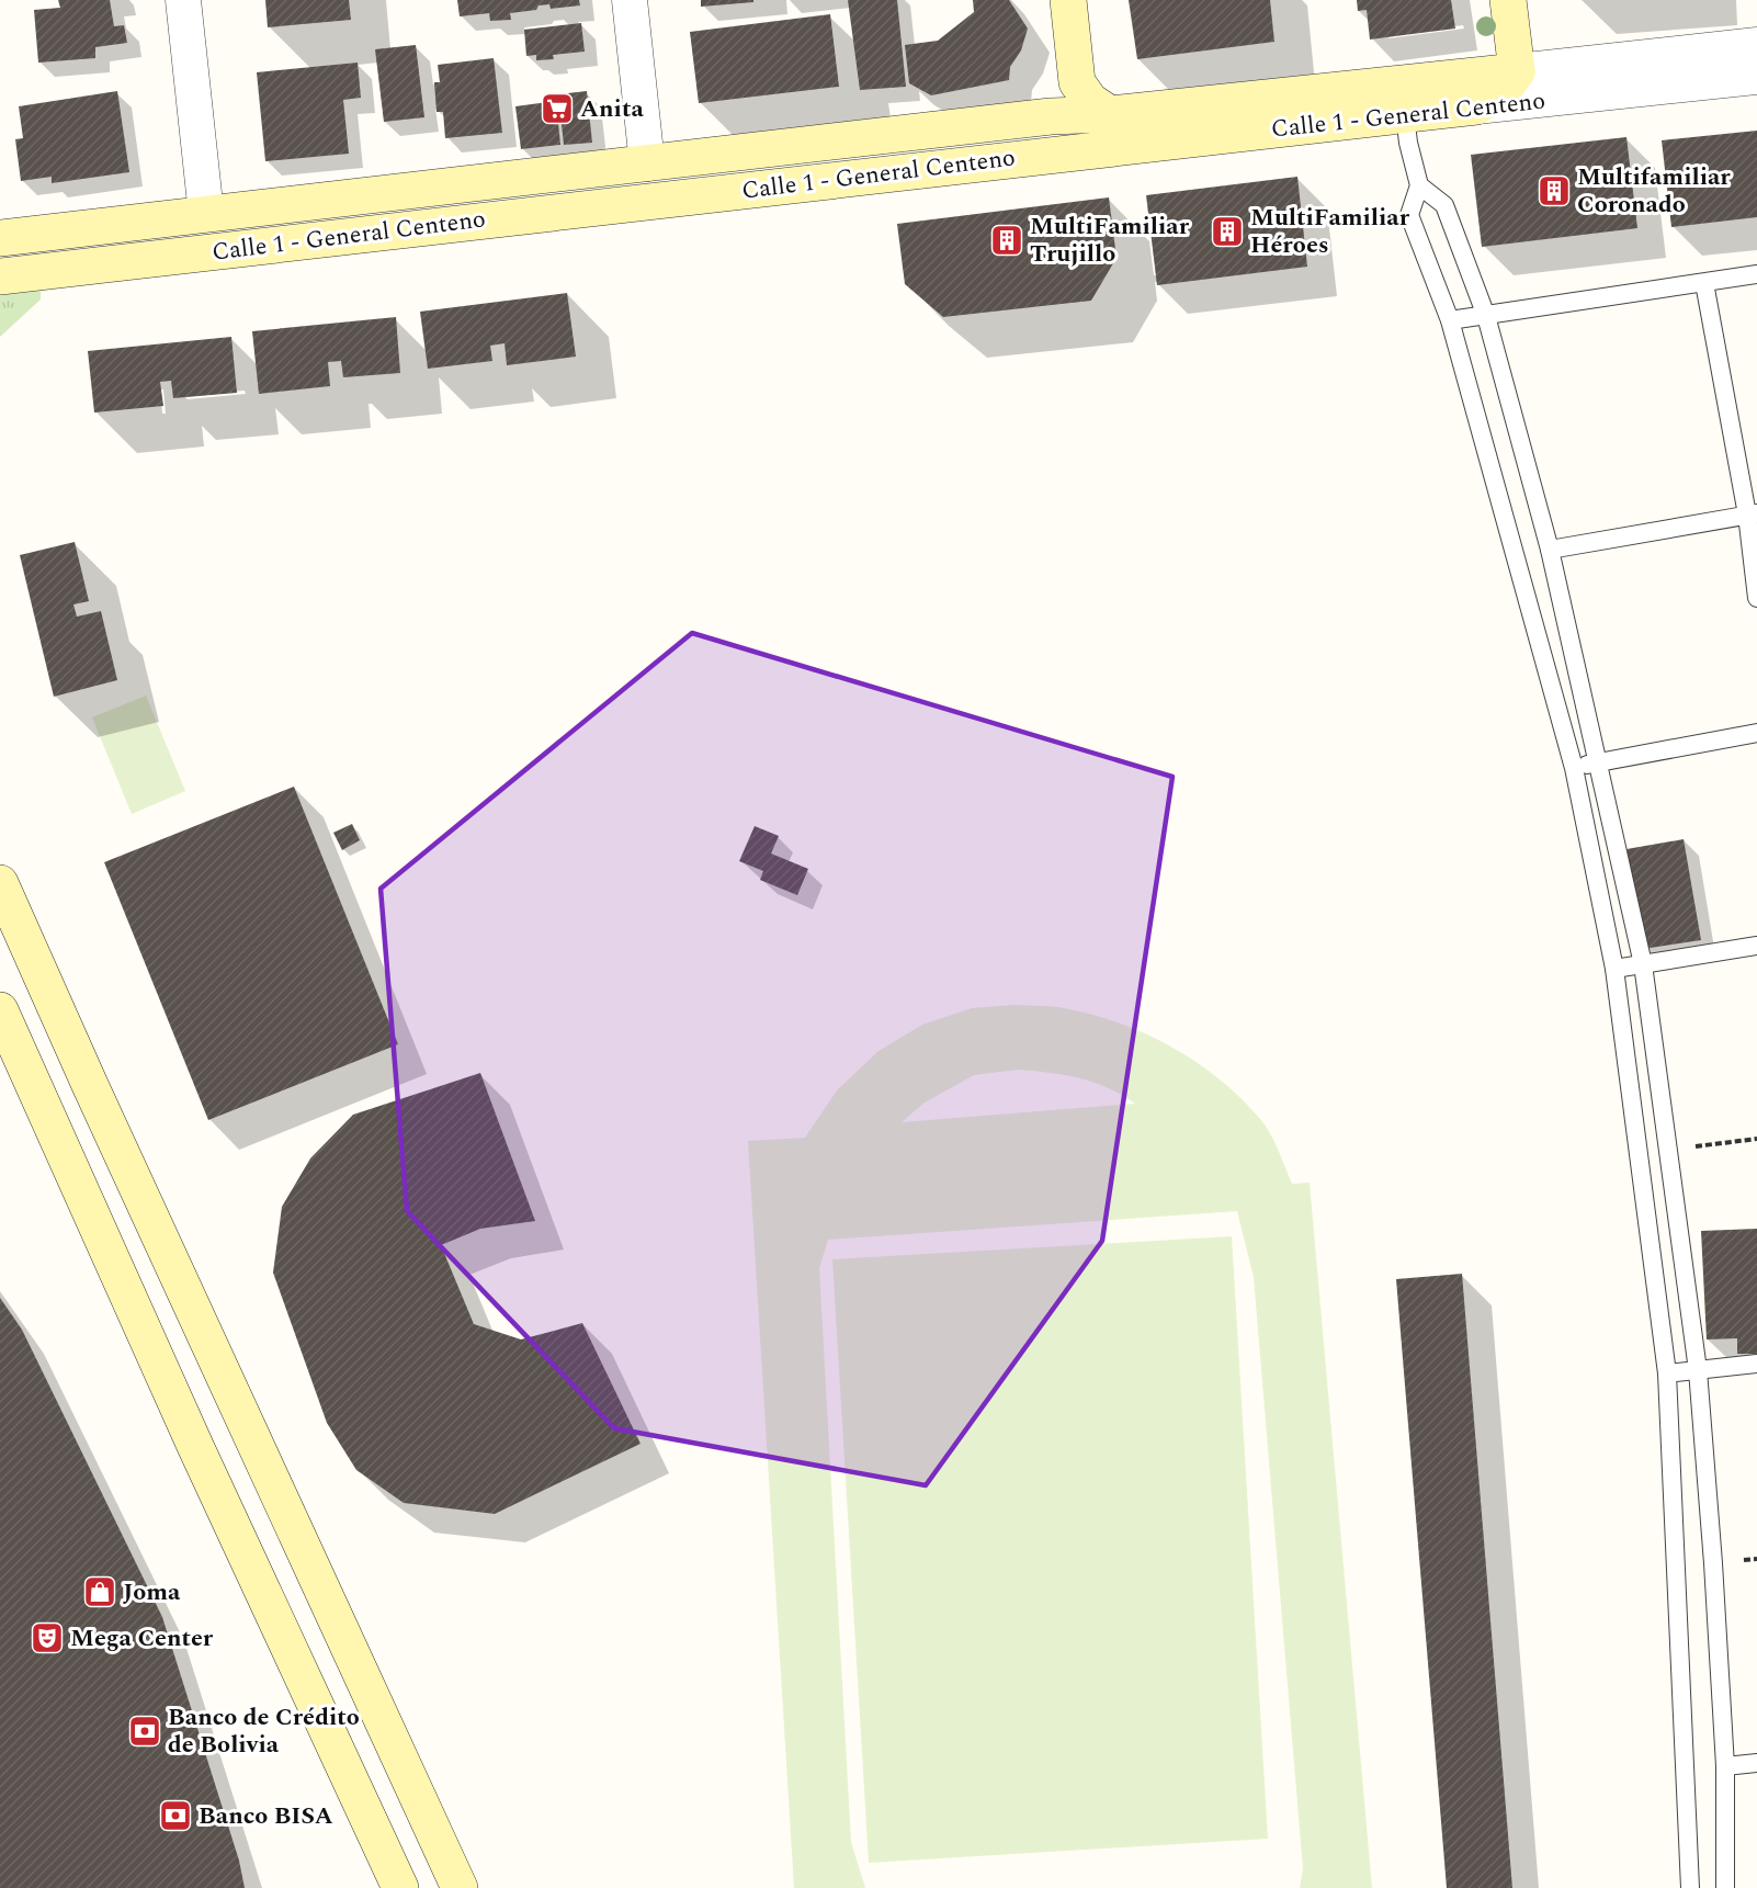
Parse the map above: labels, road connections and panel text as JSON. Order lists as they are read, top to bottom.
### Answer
{
  "streets": {
    "main road": ["Calle 1 - General Centeno"]
  },
  "places": {
    "supermarket": ["Anita"],
    "building": ["Multifamiliar Coronado", "MultiFamiliar Héroes", "MultiFamiliar Trujillo"],
    "shop": ["Joma"],
    "theatre": ["Mega Center"],
    "bank": ["Banco de Crédito de Bolivia", "Banco BISA"]
  }
}
